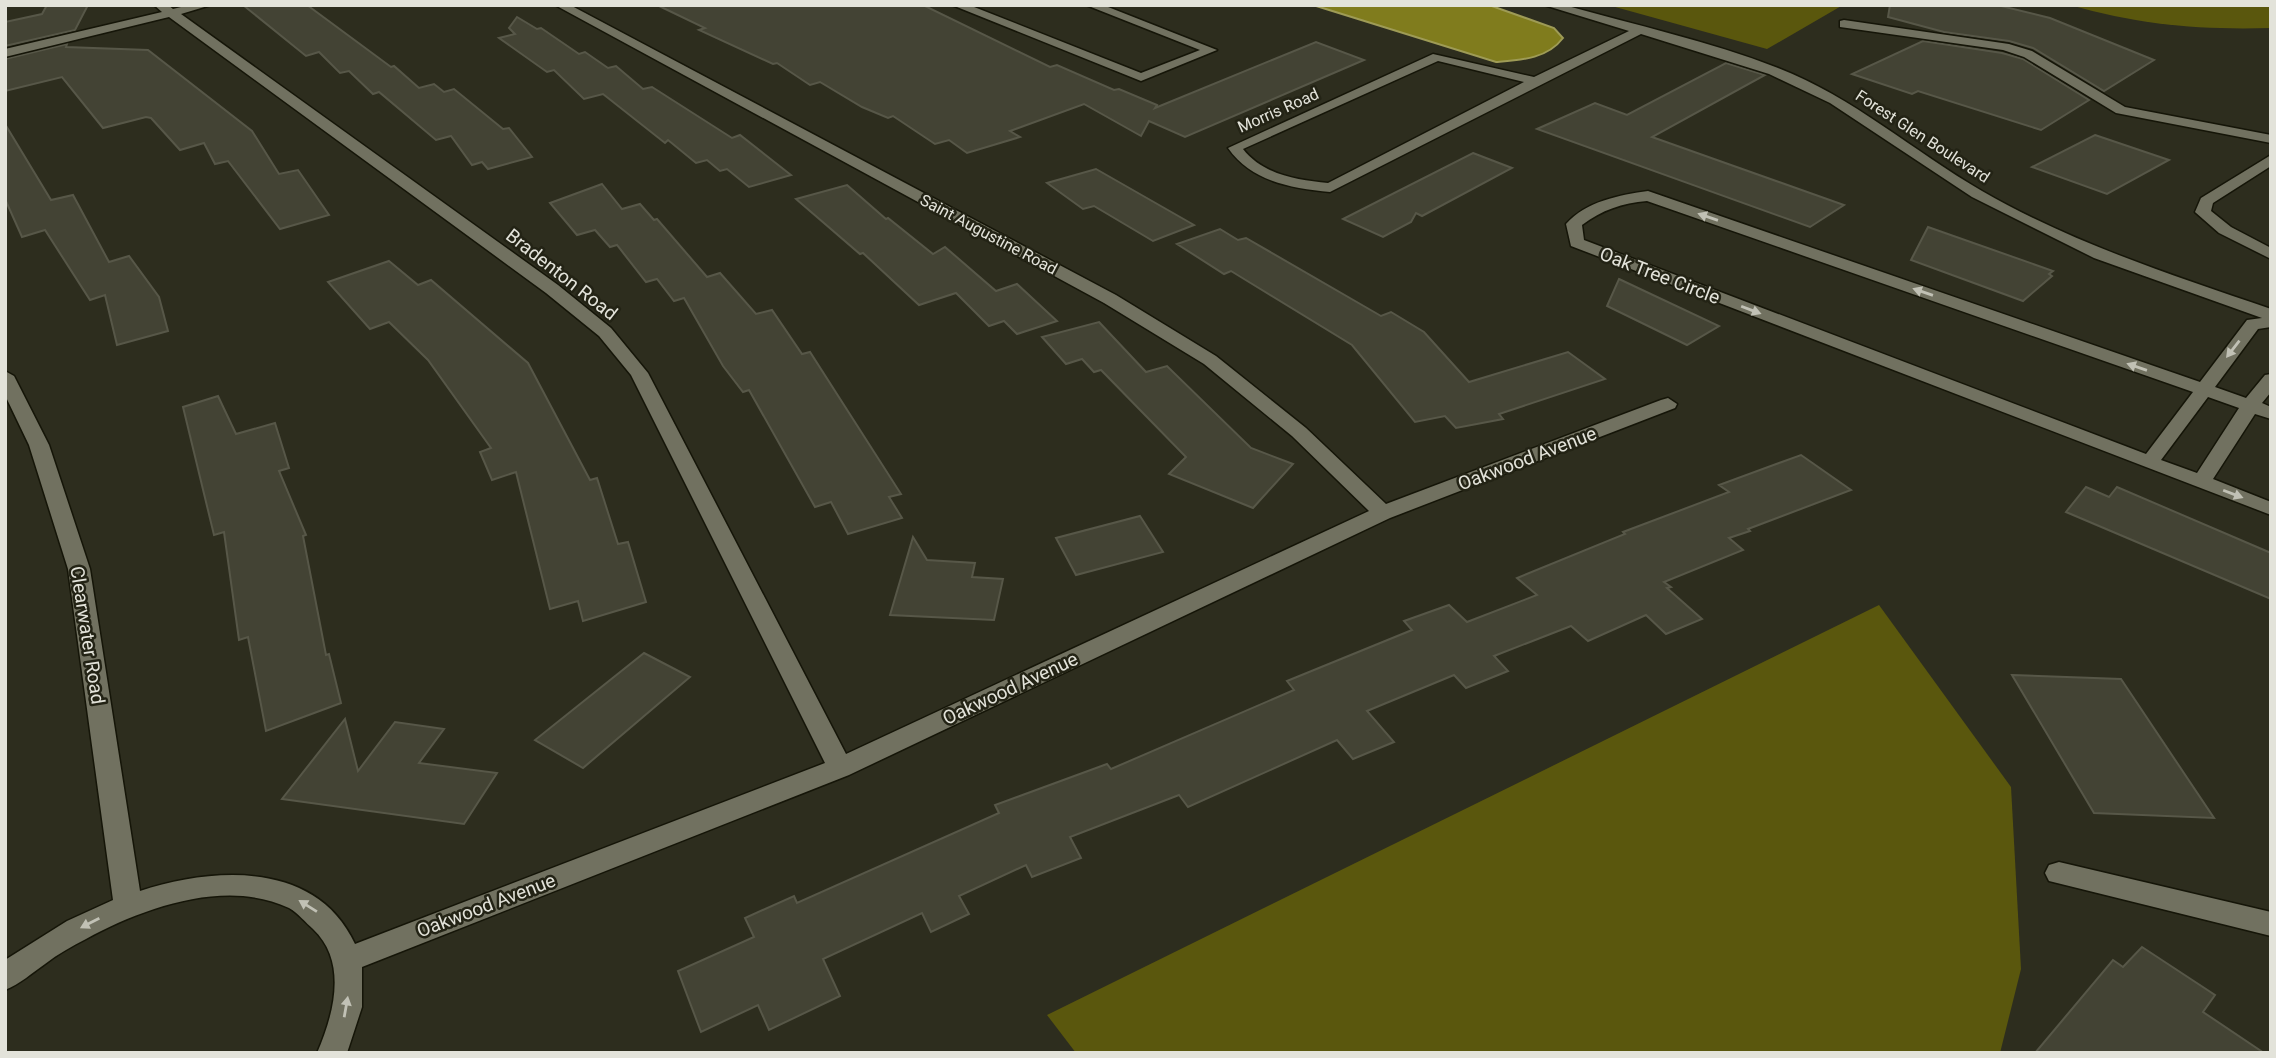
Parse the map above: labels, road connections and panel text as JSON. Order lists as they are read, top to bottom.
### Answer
{
  "streets": {
    "street": [
      "Morris Road",
      "Forest Glen Boulevard",
      "Saint Augustine Road",
      "Bradenton Road",
      "Oak Tree Circle",
      "Oakwood Avenue",
      "Clearwater Road"
    ]
  },
  "crossings": [
    ["Morris Road", "Forest Glen Boulevard"],
    ["Saint Augustine Road", "Oakwood Avenue"],
    ["Bradenton Road", "Oakwood Avenue"]
  ]
}
